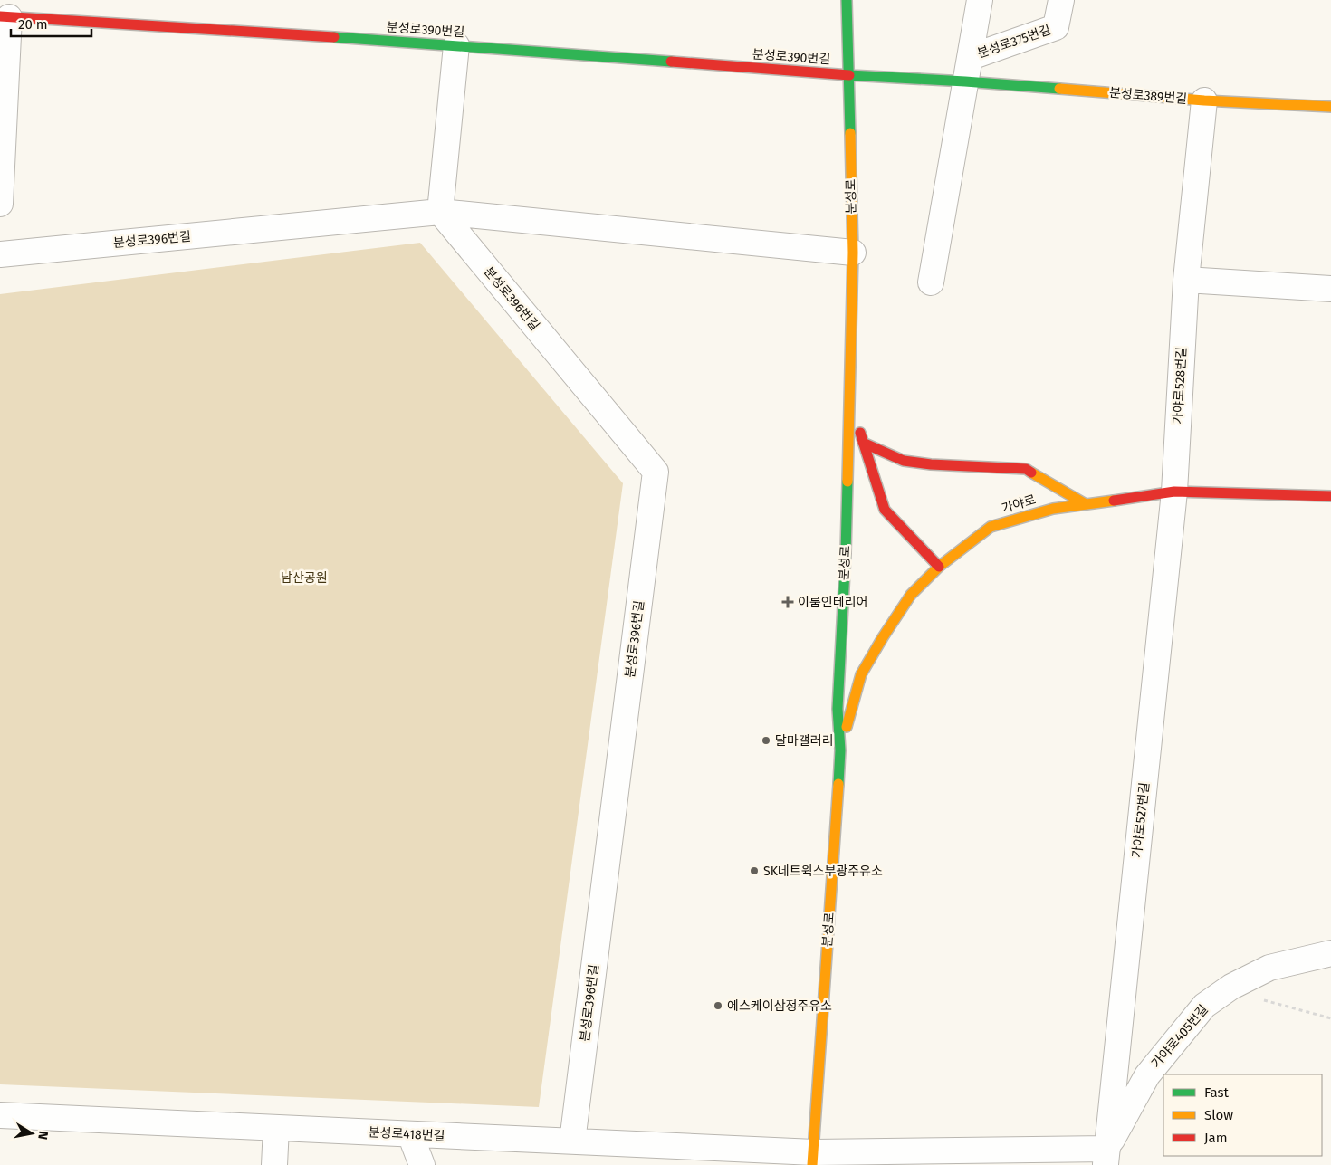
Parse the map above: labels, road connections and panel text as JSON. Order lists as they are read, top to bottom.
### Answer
{
  "streets": {
    "main road": [
      "분성로390번길",
      "분성로389번길",
      "분성로",
      "가야로"
    ],
    "street": [
      "분성로375번길",
      "분성로396번길",
      "가야로528번길",
      "가야로527번길",
      "가야로405번길",
      "분성로418번길"
    ]
  },
  "crossings": [
    ["분성로390번길", "분성로389번길"],
    ["분성로390번길", "분성로"],
    ["분성로375번길", "분성로389번길"],
    ["분성로389번길", "분성로"],
    ["분성로389번길", "가야로528번길"],
    ["분성로", "분성로396번길"],
    ["분성로", "가야로"],
    ["분성로", "분성로418번길"],
    ["분성로396번길", "분성로418번길"],
    ["가야로528번길", "가야로"],
    ["가야로528번길", "가야로527번길"],
    ["가야로", "가야로527번길"],
    ["가야로527번길", "가야로405번길"]
  ],
  "parks": ["남산공원"],
  "places": {
    "health": ["이룸인테리어"],
    "other": ["달마갤러리", "SK네트윅스부광주유소", "에스케이삼정주유소"]
  },
  "legend": ["Fast", "Slow", "Jam"],
  "scale_bar": "20 m",
  "north": "right"
}
